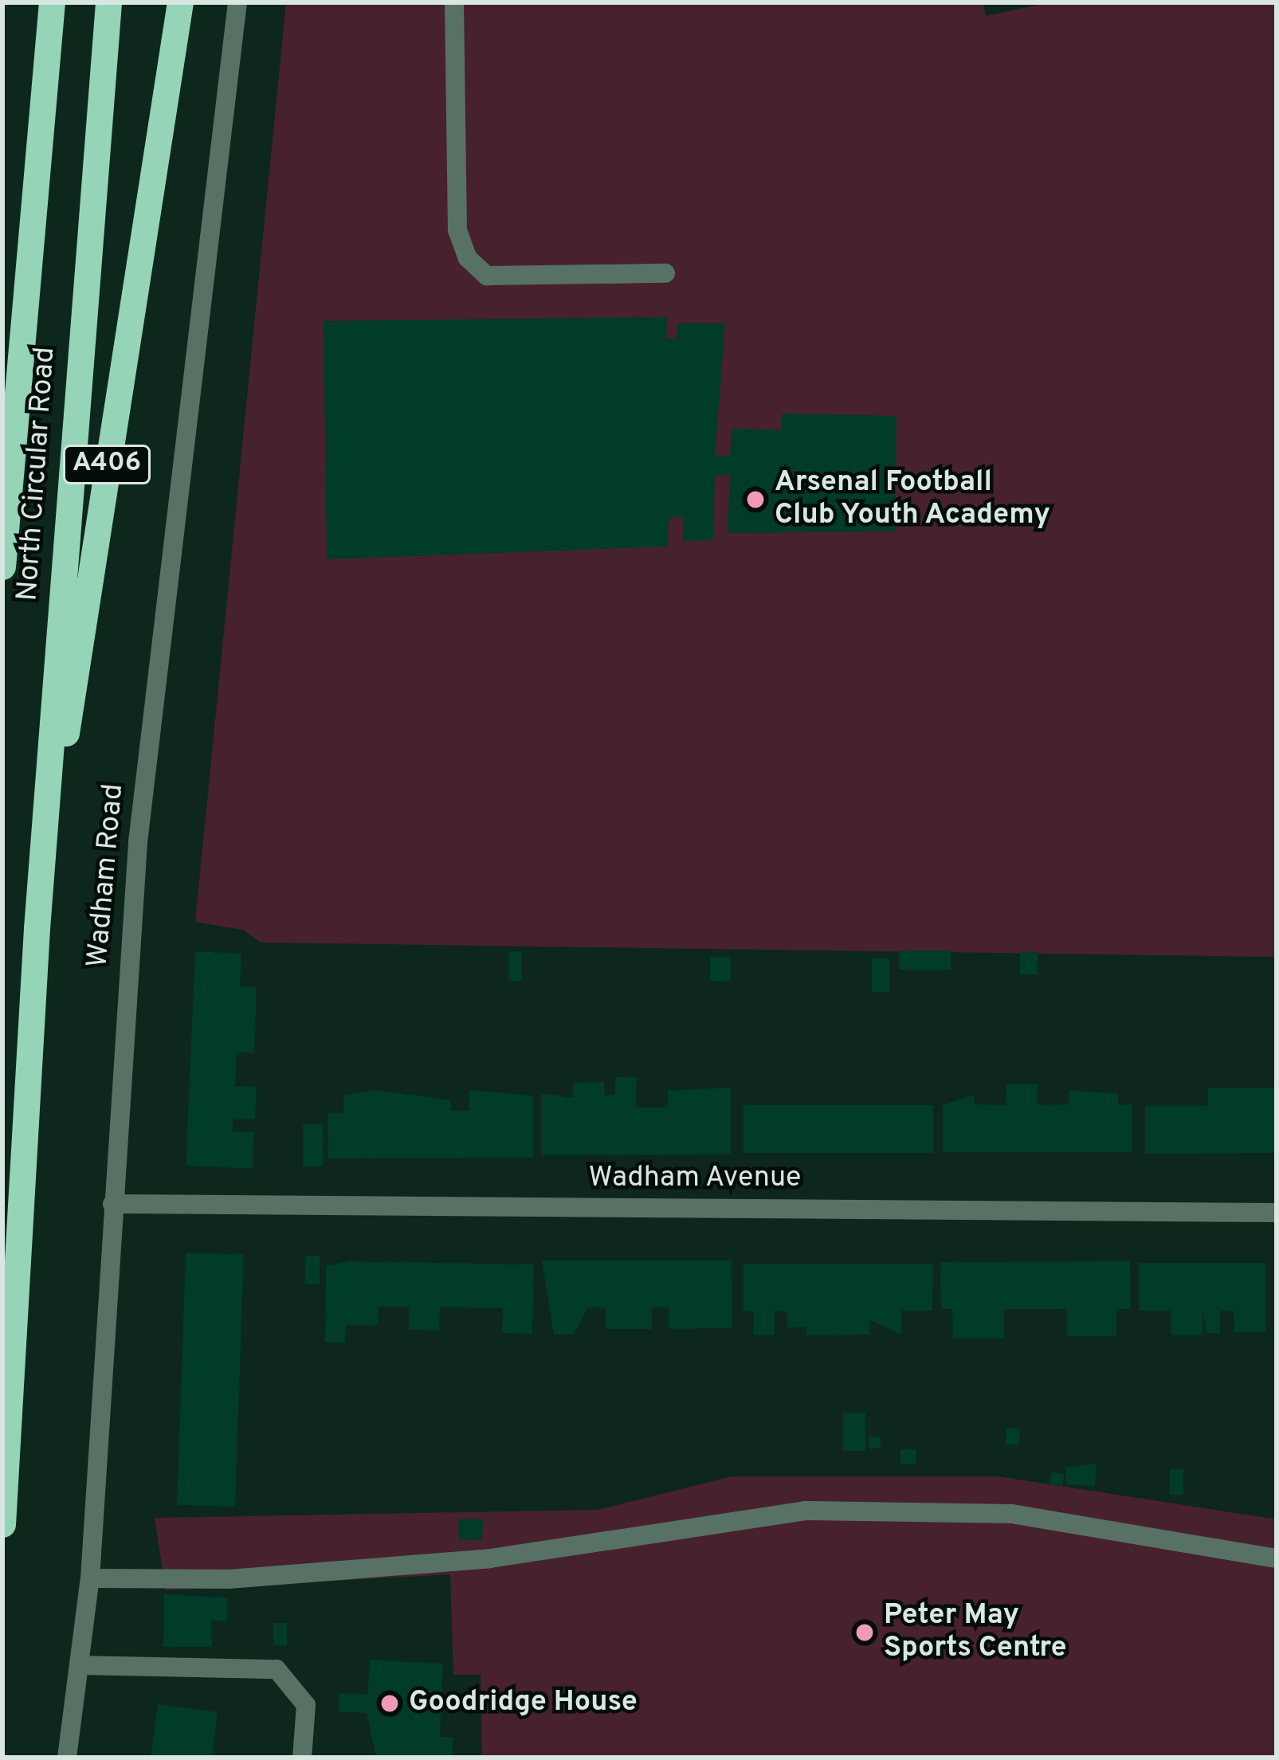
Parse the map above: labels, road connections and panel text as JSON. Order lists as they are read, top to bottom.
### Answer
{
  "streets": {
    "highway": ["A406", "North Circular Road"],
    "street": ["Wadham Road", "Wadham Avenue"]
  },
  "crossings": [
    ["A406", "North Circular Road"],
    ["Wadham Road", "Wadham Avenue"]
  ],
  "places": ["Arsenal Football Club Youth Academy", "Peter May Sports Centre", "Goodridge House"]
}
